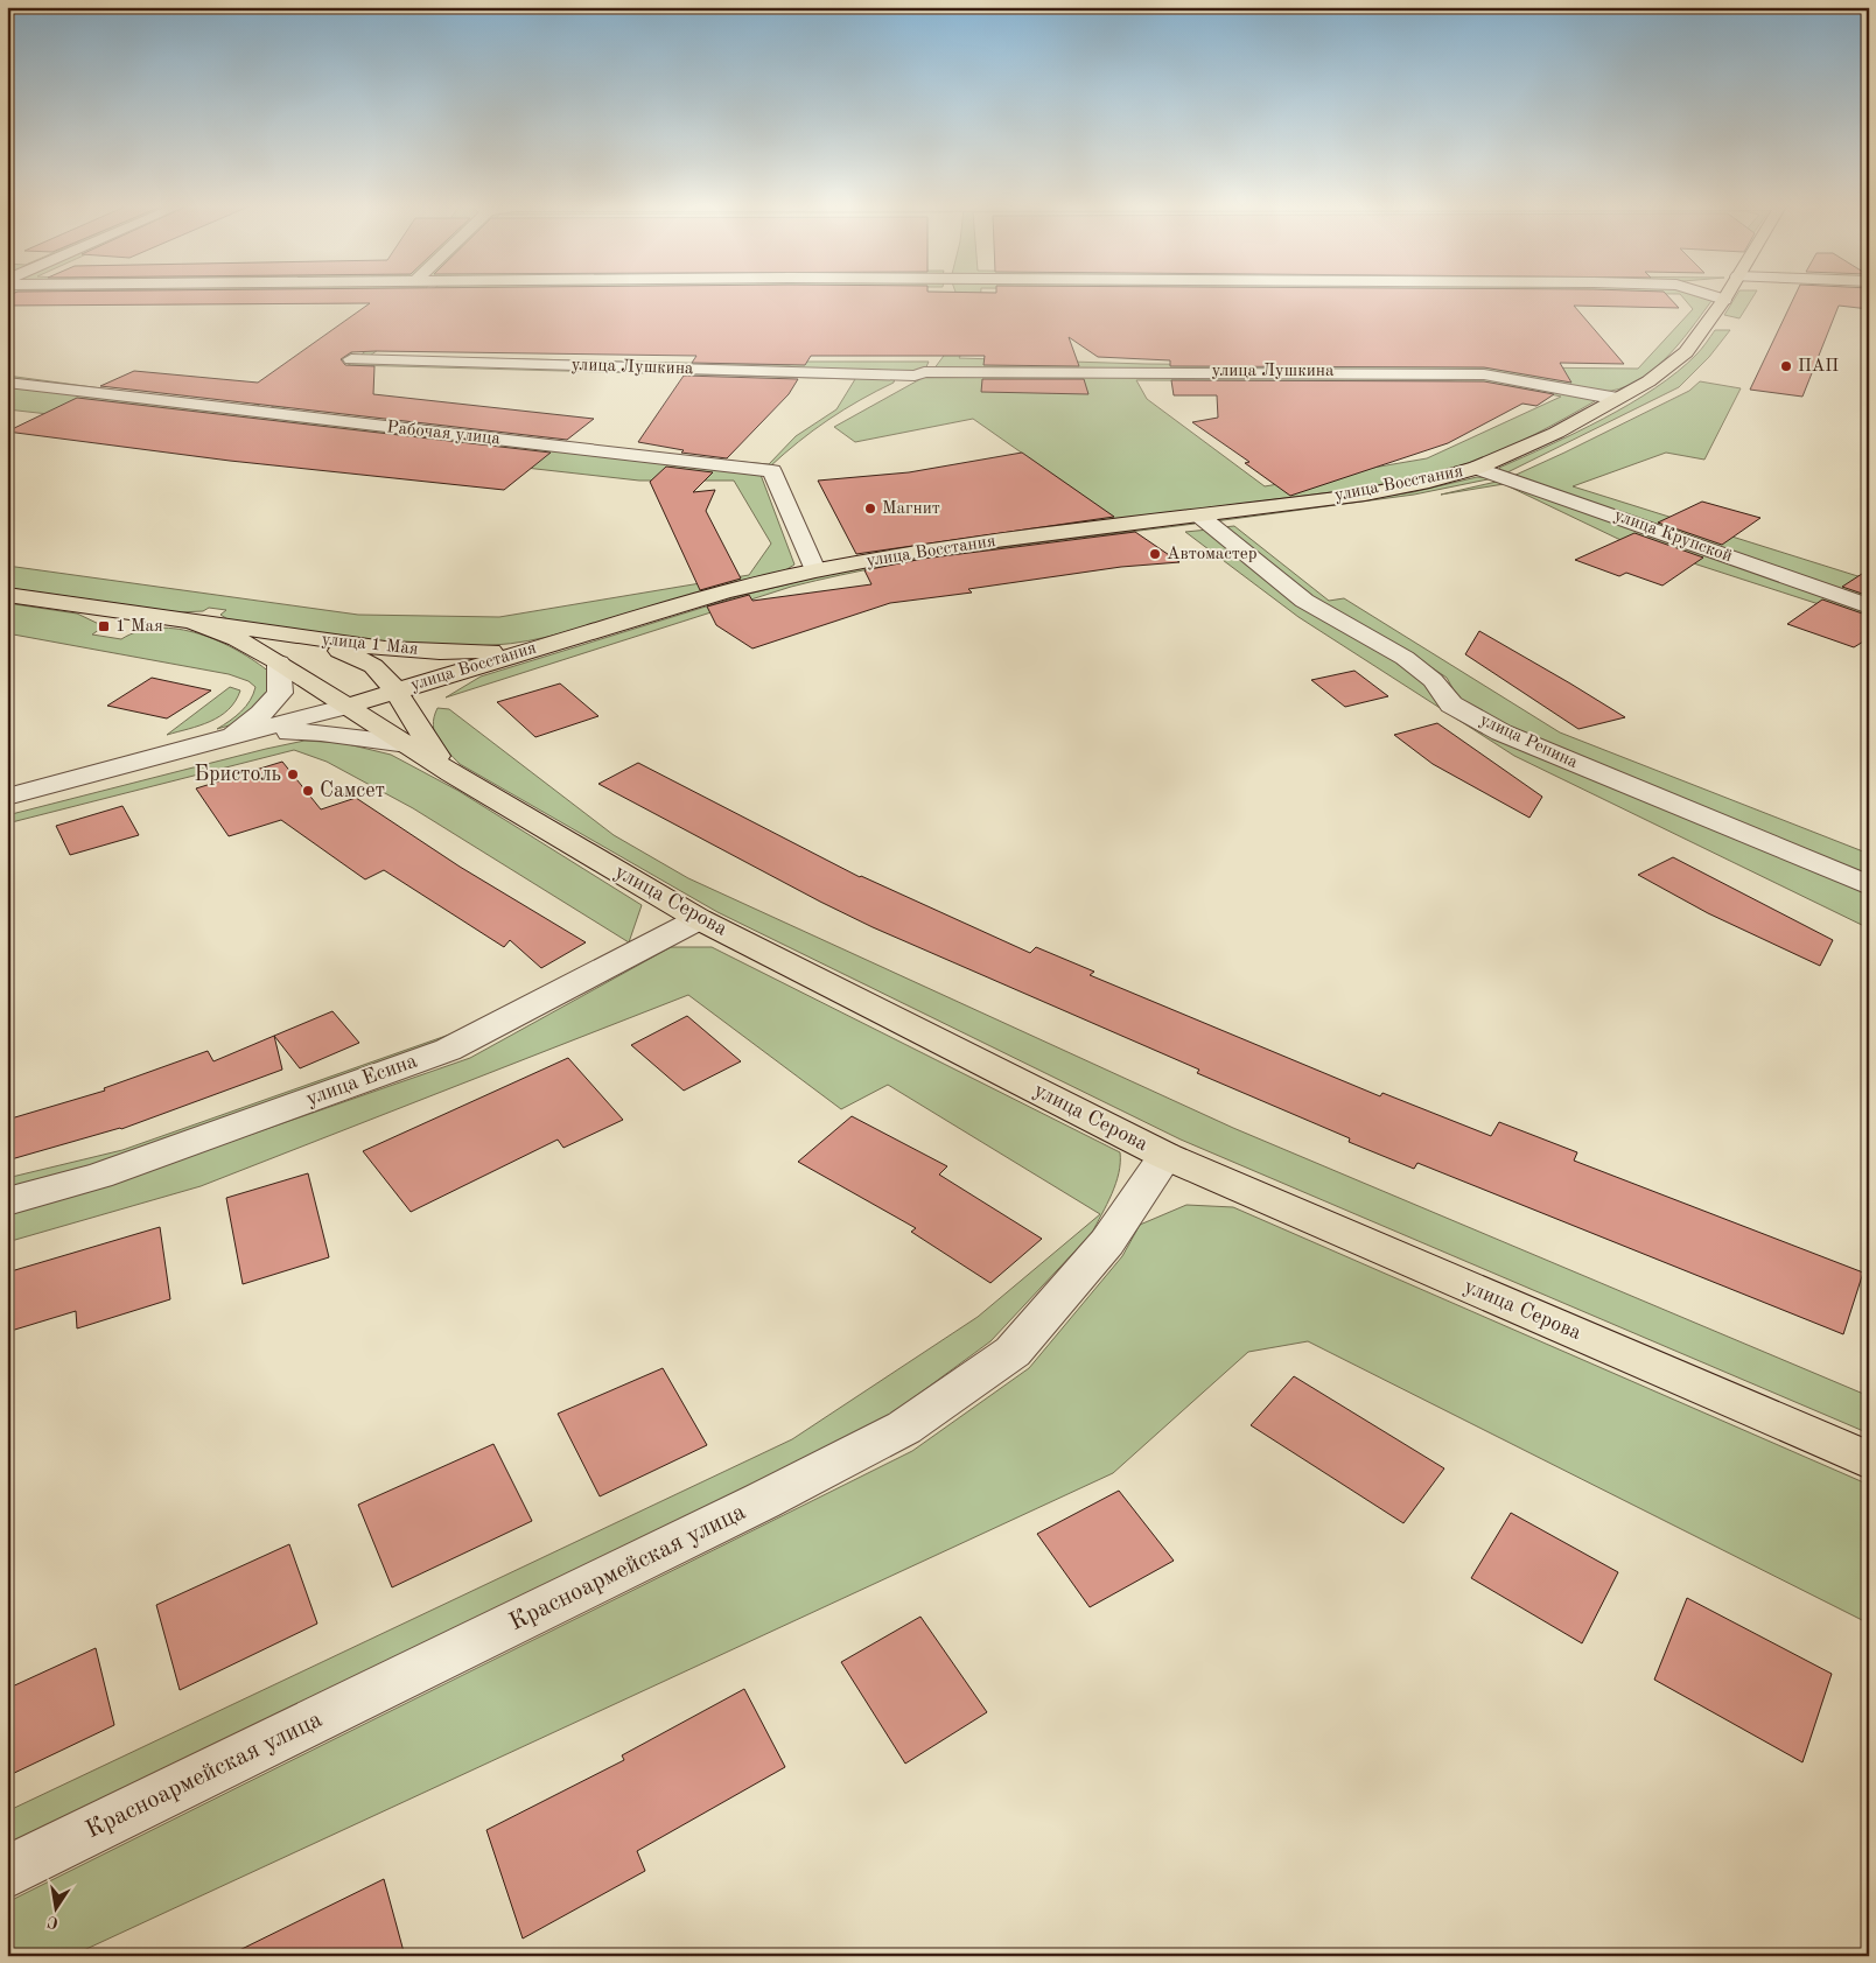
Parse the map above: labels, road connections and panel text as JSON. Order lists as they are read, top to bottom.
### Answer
{
  "streets": {
    "main road": ["улица Восстания", "улица 1 Мая", "улица Серова"],
    "street": [
      "улица Лушкина",
      "Рабочая улица",
      "улица Крупской",
      "улица Репина",
      "улица Есина",
      "Красноармейская улица"
    ]
  },
  "crossings": [
    ["улица Лушкина", "улица Восстания"],
    ["Рабочая улица", "улица Восстания"],
    ["улица Восстания", "улица Крупской"],
    ["улица Восстания", "улица 1 Мая"],
    ["улица Восстания", "улица Репина"],
    ["улица Серова", "улица Есина"],
    ["улица Серова", "Красноармейская улица"]
  ],
  "places": {
    "other": [
      "ПАП",
      "Магнит",
      "Автомастер",
      "Бристоль",
      "Самсет"
    ],
    "transit": ["1 Мая"]
  },
  "north": "bottom"
}
